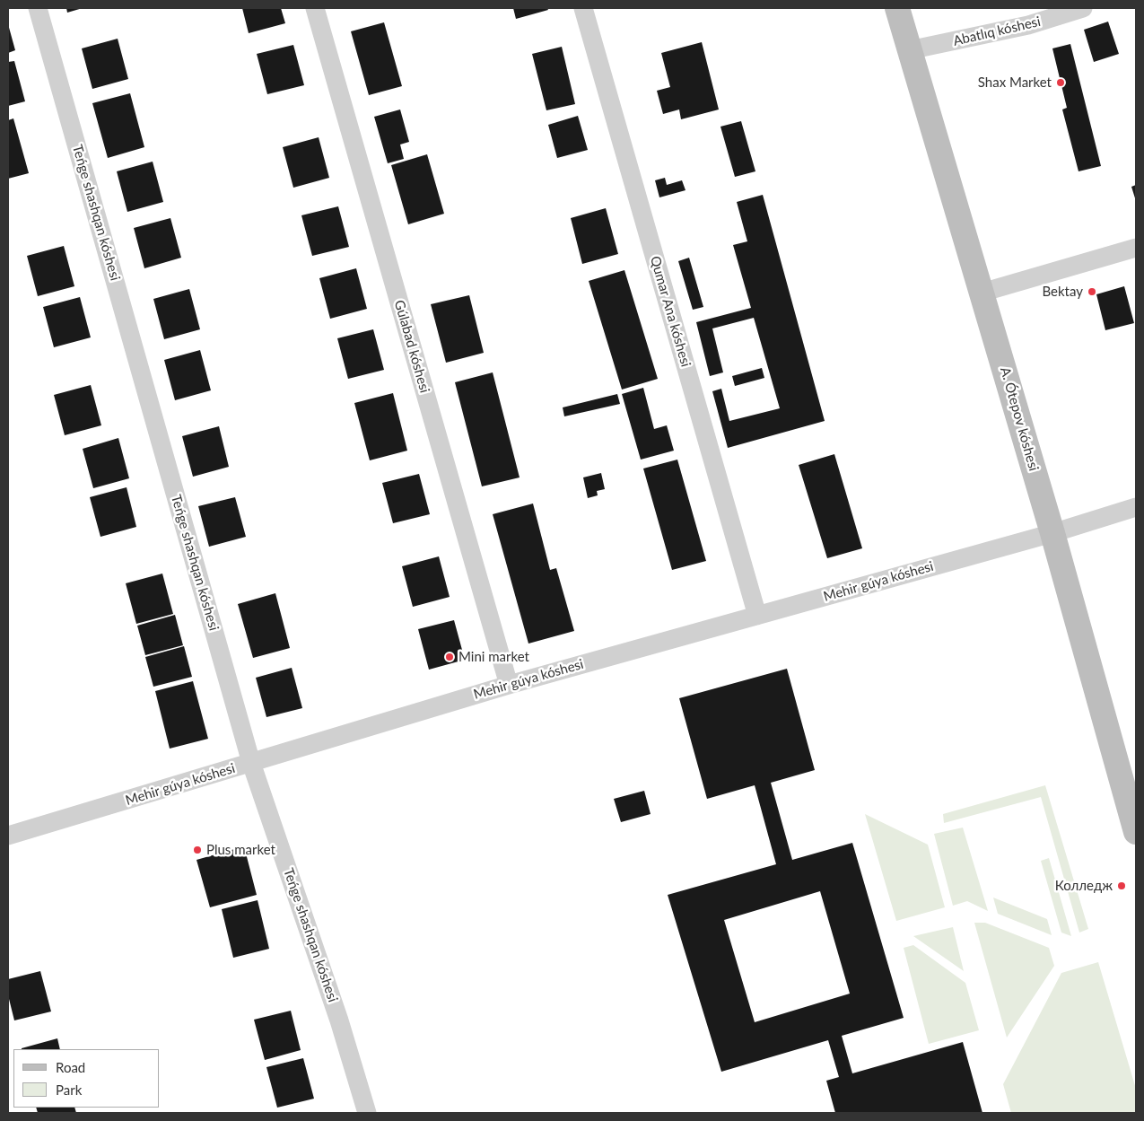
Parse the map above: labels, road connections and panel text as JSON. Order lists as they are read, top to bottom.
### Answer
{
  "streets": {
    "main road": ["A. Ótepov kóshesi"],
    "street": [
      "Abatlıq kóshesi",
      "Teńge shashqan kóshesi",
      "Qumar Ana kóshesi",
      "Gúlabad kóshesi",
      "Mehir gúyа kóshesi"
    ]
  },
  "crossings": [
    ["Abatlıq kóshesi", "A. Ótepov kóshesi"],
    ["Teńge shashqan kóshesi", "Mehir gúyа kóshesi"],
    ["Qumar Ana kóshesi", "Mehir gúyа kóshesi"],
    ["Gúlabad kóshesi", "Mehir gúyа kóshesi"],
    ["A. Ótepov kóshesi", "Mehir gúyа kóshesi"]
  ],
  "places": [
    "Shax Market",
    "Bektay",
    "Mini market",
    "Plus market",
    "Колледж"
  ],
  "legend": ["Road", "Park"]
}
